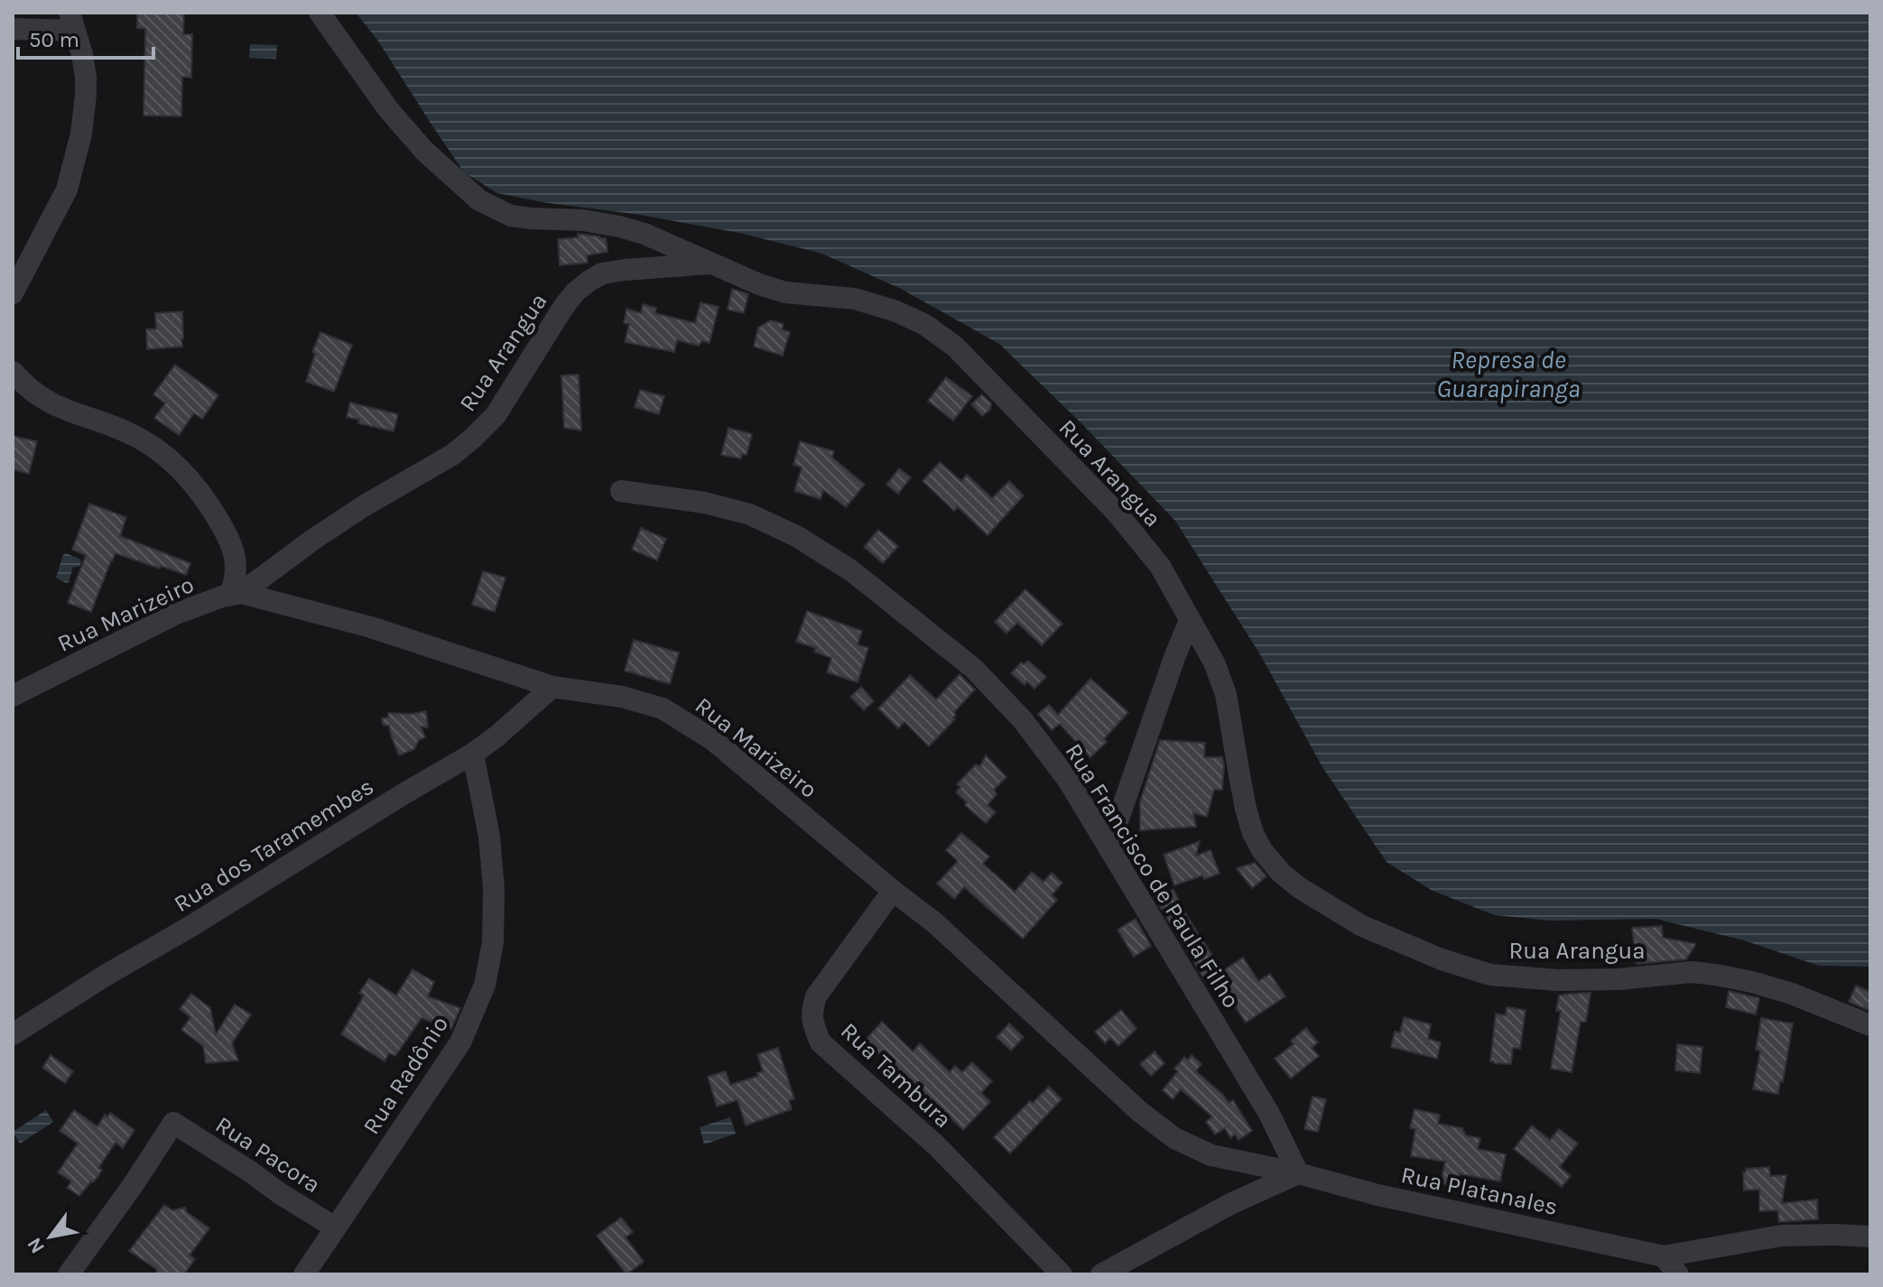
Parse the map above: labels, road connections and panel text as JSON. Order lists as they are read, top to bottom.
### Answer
{
  "streets": {
    "street": [
      "Rua Arangua",
      "Rua Marizeiro",
      "Rua dos Taramembes",
      "Rua Francisco de Paula Filho",
      "Rua Radônio",
      "Rua Tambura",
      "Rua Pacora",
      "Rua Platanales"
    ]
  },
  "crossings": [
    ["Rua Arangua", "Rua Marizeiro"],
    ["Rua Marizeiro", "Rua dos Taramembes"],
    ["Rua Marizeiro", "Rua Francisco de Paula Filho"],
    ["Rua Marizeiro", "Rua Tambura"],
    ["Rua Marizeiro", "Rua Platanales"],
    ["Rua dos Taramembes", "Rua Radônio"],
    ["Rua Francisco de Paula Filho", "Rua Platanales"],
    ["Rua Radônio", "Rua Pacora"]
  ],
  "water": ["Represa de Guarapiranga"],
  "scale_bar": "50 m",
  "north": "bottom left"
}
